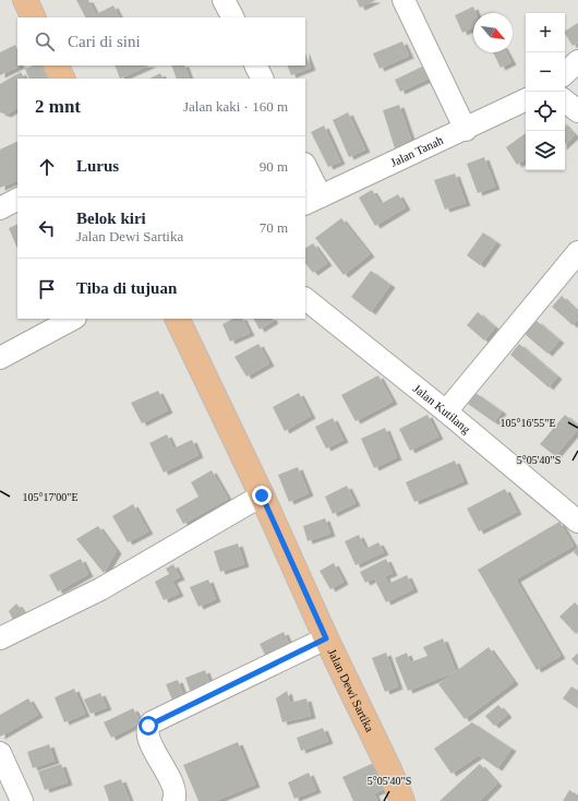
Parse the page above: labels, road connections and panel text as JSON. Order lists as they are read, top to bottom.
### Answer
{
  "streets": {
    "main road": ["Jalan Dewi Sartika"],
    "street": ["Jalan Tanah", "Jalan Kutilang"]
  },
  "north": "bottom right",
  "page": {
    "map_buttons": ["+", "−"],
    "search": "Cari di sini",
    "heading": ["2 mnt", "Jalan kaki · 160 m"],
    "list": [
      ["Lurus", "90 m"],
      ["Belok kiri", "Jalan Dewi Sartika", "70 m"],
      "Tiba di tujuan"
    ]
  },
  "coordinates": ["105°16'55\"E", "5°05'40\"S", "105°17'00\"E"]
}
